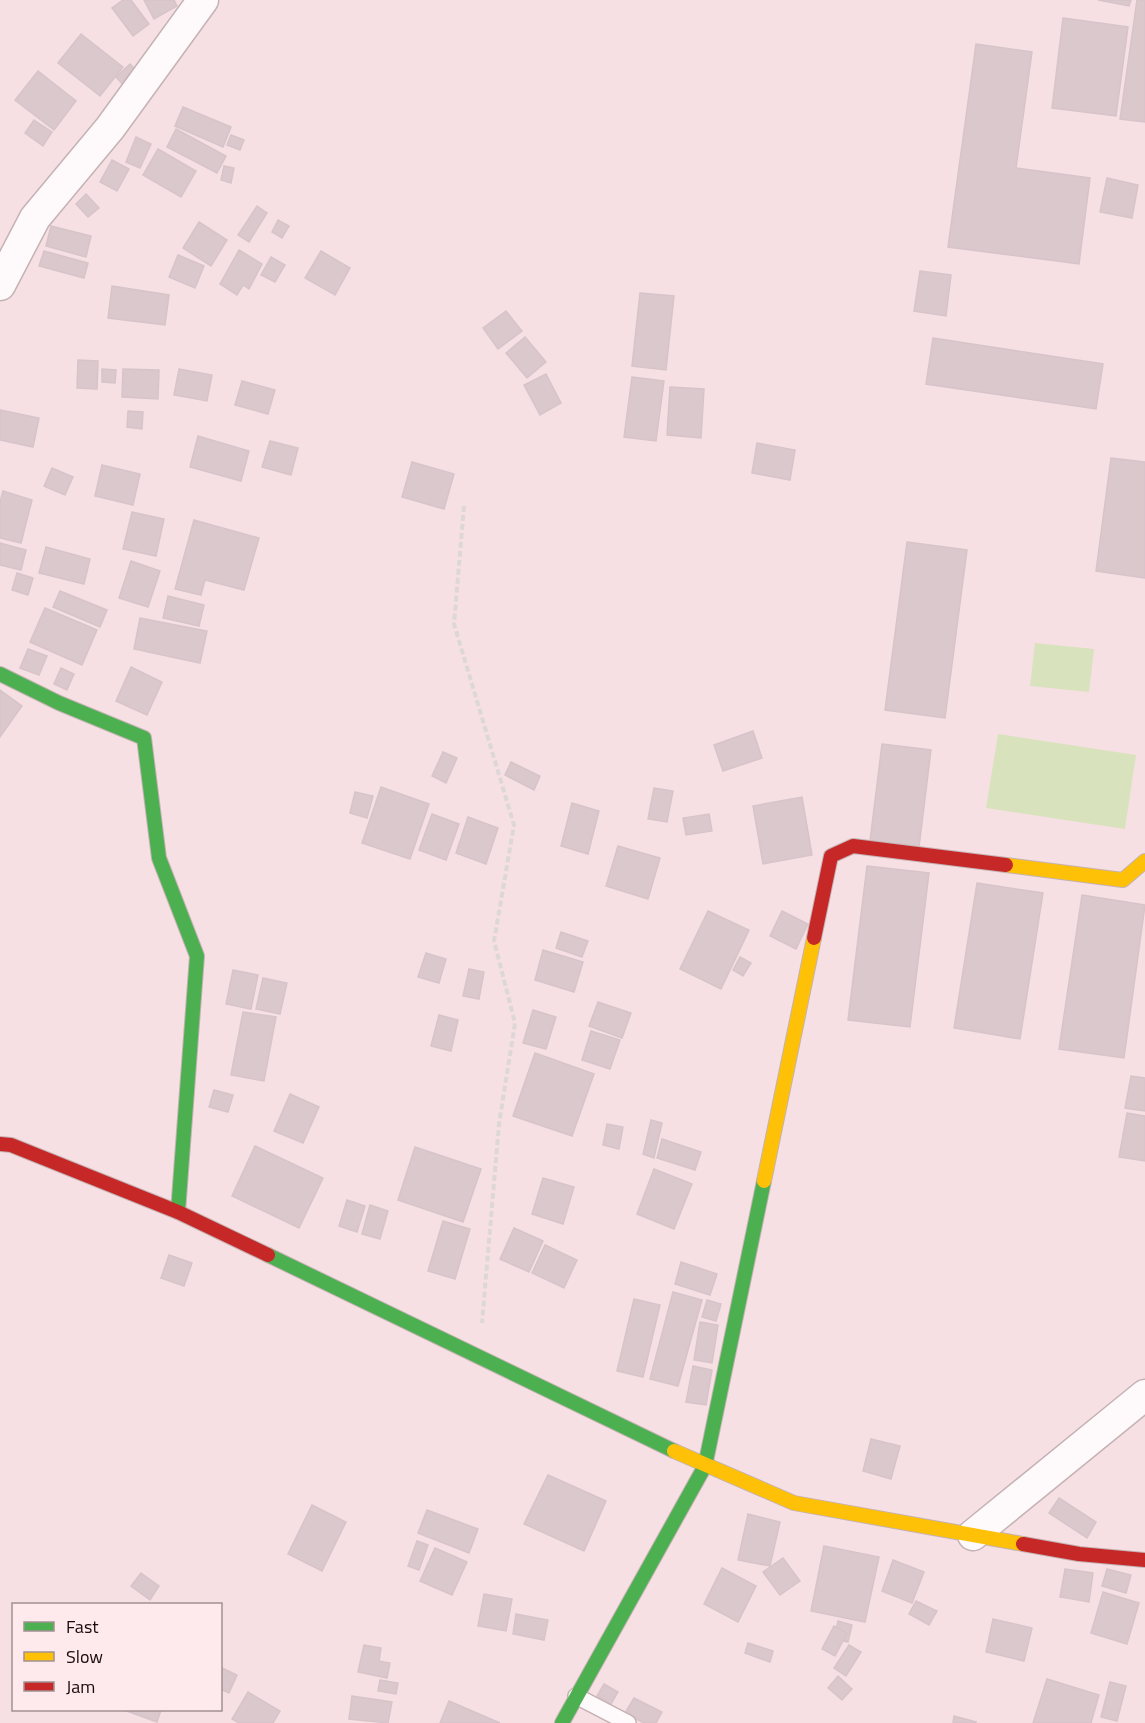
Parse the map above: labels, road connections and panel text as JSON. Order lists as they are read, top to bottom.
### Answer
{
  "legend": ["Fast", "Slow", "Jam"]
}
